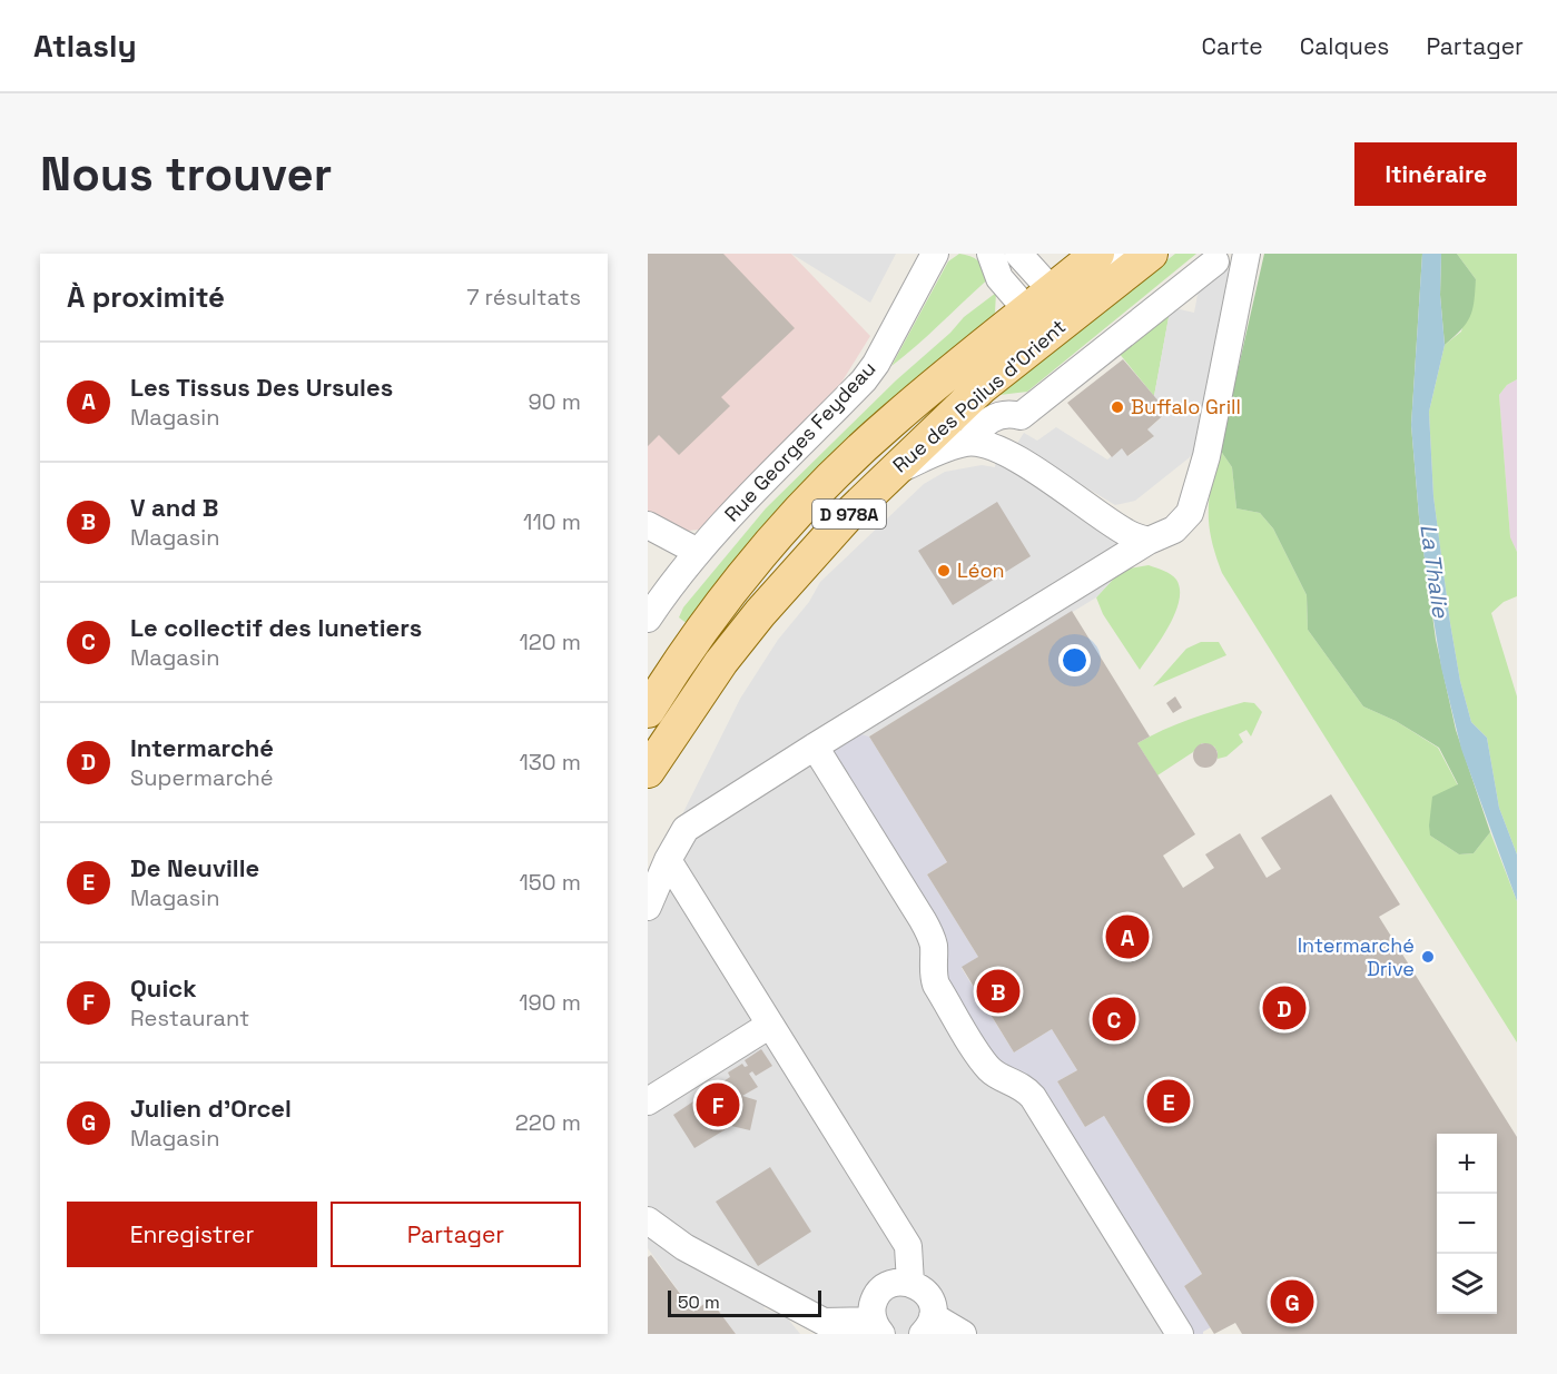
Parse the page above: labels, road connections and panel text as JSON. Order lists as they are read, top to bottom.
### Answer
{
  "streets": {
    "main road": ["Rue des Poilus d'Orient", "D 978A"],
    "street": ["Rue Georges Feydeau"]
  },
  "crossings": [
    ["Rue des Poilus d'Orient", "D 978A"]
  ],
  "water": ["La Thalie"],
  "places": ["Buffalo Grill", "Léon", "Intermarché Drive"],
  "scale_bar": "50 m",
  "page": {
    "header": "Atlasly",
    "nav": ["Carte", "Calques", "Partager"],
    "buttons": [
      "Itinéraire",
      ["Enregistrer", "Partager"]
    ],
    "title": "Nous trouver",
    "heading": ["À proximité", "7 résultats"],
    "list": [
      {
        "mark": "A",
        "name": "Les Tissus Des Ursules",
        "note": "Magasin",
        "value": "90 m"
      },
      {
        "mark": "B",
        "name": "V and B",
        "note": "Magasin",
        "value": "110 m"
      },
      {
        "mark": "C",
        "name": "Le collectif des lunetiers",
        "note": "Magasin",
        "value": "120 m"
      },
      {
        "mark": "D",
        "name": "Intermarché",
        "note": "Supermarché",
        "value": "130 m"
      },
      {
        "mark": "E",
        "name": "De Neuville",
        "note": "Magasin",
        "value": "150 m"
      },
      {
        "mark": "F",
        "name": "Quick",
        "note": "Restaurant",
        "value": "190 m"
      },
      {
        "mark": "G",
        "name": "Julien d'Orcel",
        "note": "Magasin",
        "value": "220 m"
      }
    ],
    "pins": [
      "A",
      "B",
      "D",
      "C",
      "E",
      "F",
      "G"
    ],
    "map_buttons": ["+", "−"],
    "scale": "50 m"
  }
}
